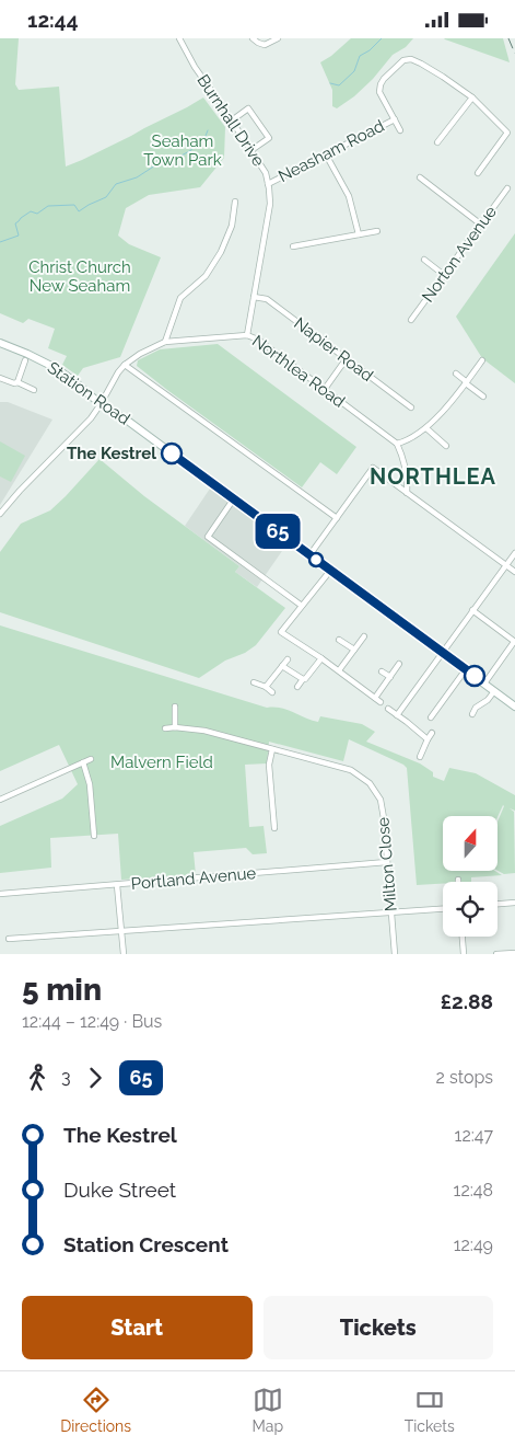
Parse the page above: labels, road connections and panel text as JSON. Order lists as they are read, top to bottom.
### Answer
{
  "streets": {
    "main road": ["Station Road"],
    "street": [
      "Burnhall Drive",
      "Neasham Road",
      "Norton Avenue",
      "Napier Road",
      "Northlea Road",
      "Milton Close",
      "Portland Avenue"
    ]
  },
  "crossings": [
    ["Burnhall Drive", "Neasham Road"],
    ["Burnhall Drive", "Napier Road"],
    ["Burnhall Drive", "Northlea Road"],
    ["Northlea Road", "Station Road"],
    ["Milton Close", "Portland Avenue"]
  ],
  "districts": ["NORTHLEA"],
  "parks": ["Seaham Town Park", "Christ Church New Seaham", "Malvern Field"],
  "places": ["The Kestrel"],
  "lines": ["bus line 65"],
  "north": "top",
  "page": {
    "status": "12:44",
    "on_map": "65",
    "heading": ["5 min", "12:44 – 12:49 · Bus", "£2.88"],
    "legs": ["3", "65", "2 stops"],
    "list": [
      {
        "name": "The Kestrel",
        "value": "12:47"
      },
      {
        "name": "Duke Street",
        "value": "12:48"
      },
      {
        "name": "Station Crescent",
        "value": "12:49"
      }
    ],
    "buttons": ["Start", "Tickets"],
    "tabs": ["Directions", "Map", "Tickets"]
  }
}
